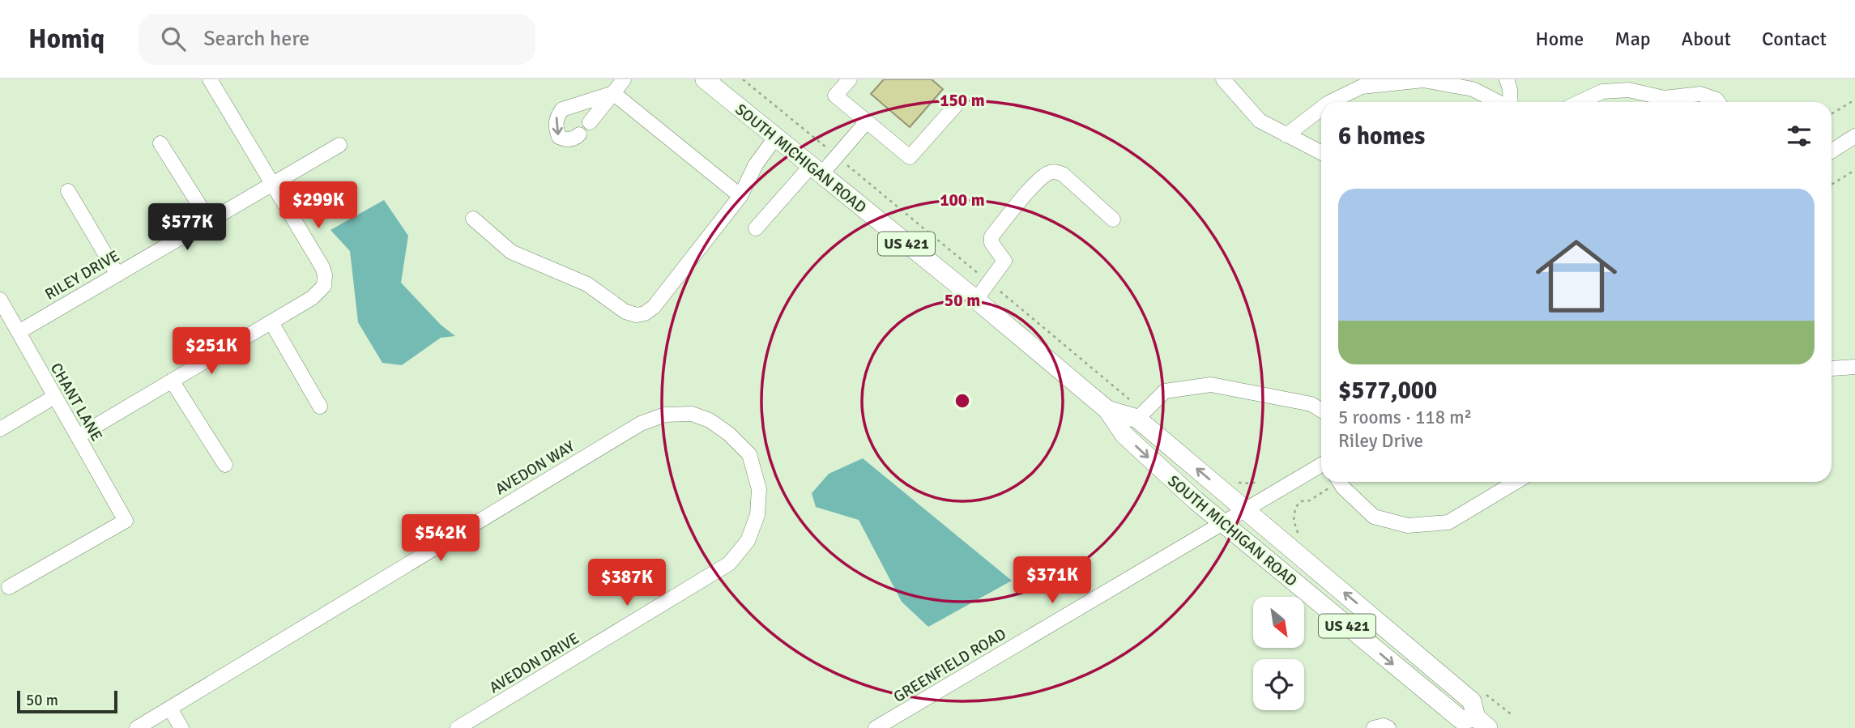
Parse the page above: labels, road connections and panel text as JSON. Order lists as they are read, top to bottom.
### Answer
{
  "streets": {
    "main road": ["SOUTH MICHIGAN ROAD", "US 421"],
    "street": [
      "RILEY DRIVE",
      "CHANT LANE",
      "AVEDON WAY",
      "AVEDON DRIVE",
      "GREENFIELD ROAD"
    ]
  },
  "crossings": [
    ["SOUTH MICHIGAN ROAD", "GREENFIELD ROAD"],
    ["RILEY DRIVE", "CHANT LANE"],
    ["AVEDON WAY", "AVEDON DRIVE"]
  ],
  "scale_bar": "50 m",
  "north": "bottom right",
  "page": {
    "header": "Homiq",
    "search": "Search here",
    "nav": [
      "Home",
      "Map",
      "About",
      "Contact"
    ],
    "heading": "6 homes",
    "list": [
      {
        "name": "$577,000",
        "note": "5 rooms · 118 m² · Riley Drive"
      }
    ],
    "price": [
      "$299K",
      "$577K",
      "$251K",
      "$542K",
      "$371K",
      "$387K"
    ],
    "scale": "50 m"
  },
  "rings": ["150 m", "100 m", "50 m"]
}
